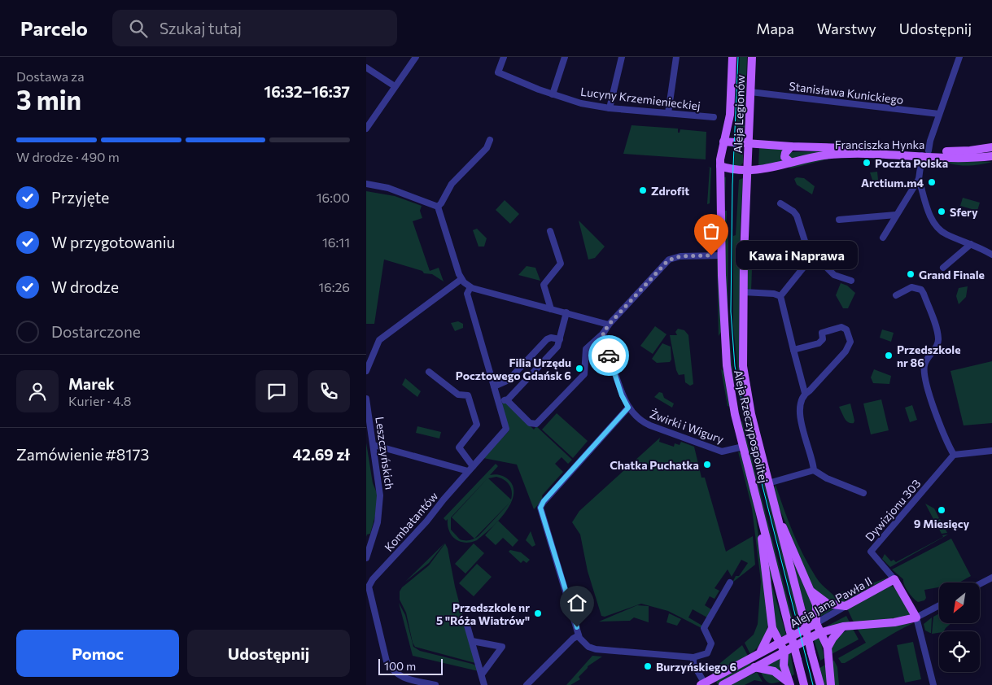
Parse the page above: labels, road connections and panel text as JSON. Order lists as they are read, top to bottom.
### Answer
{
  "streets": {
    "main road": [
      "Aleja Legionów",
      "Franciszka Hynka",
      "Aleja Rzeczypospolitej",
      "Aleja Jana Pawła II"
    ],
    "street": [
      "Stanisława Kunickiego",
      "Lucyny Krzemienieckiej",
      "Żwirki i Wigury",
      "Leszczyńskich",
      "Dywizjonu 303",
      "Kombatantów"
    ]
  },
  "crossings": [
    ["Stanisława Kunickiego", "Aleja Legionów"],
    ["Aleja Legionów", "Franciszka Hynka"],
    ["Aleja Legionów", "Aleja Rzeczypospolitej"],
    ["Franciszka Hynka", "Aleja Rzeczypospolitej"],
    ["Żwirki i Wigury", "Aleja Rzeczypospolitej"],
    ["Dywizjonu 303", "Aleja Jana Pawła II"]
  ],
  "places": [
    "Poczta Polska",
    "Arctium.m4",
    "Zdrofit",
    "Sfery",
    "Kawa i Naprawa",
    "Grand Finale",
    "Przedszkole nr 86",
    "Filia Urzędu Pocztowego Gdańsk 6",
    "Chatka Puchatka",
    "9 Miesięcy",
    "Przedszkole nr 5 \"Róża Wiatrów\"",
    "Burzyńskiego 6"
  ],
  "scale_bar": "100 m",
  "north": "bottom left",
  "page": {
    "header": "Parcelo",
    "search": "Szukaj tutaj",
    "nav": ["Mapa", "Warstwy", "Udostępnij"],
    "heading": ["3 min", "Dostawa za", "16:32–16:37"],
    "panel": [
      "Marek",
      "Kurier · 4.8",
      "Zamówienie #8173",
      "42.69 zł"
    ],
    "bar": "W drodze · 490 m",
    "list": [
      ["Przyjęte", "16:00"],
      ["W przygotowaniu", "16:11"],
      ["W drodze", "16:26"],
      "Dostarczone"
    ],
    "bubble": "Kawa i Naprawa",
    "buttons": ["Pomoc", "Udostępnij"],
    "scale": "100 m"
  }
}
